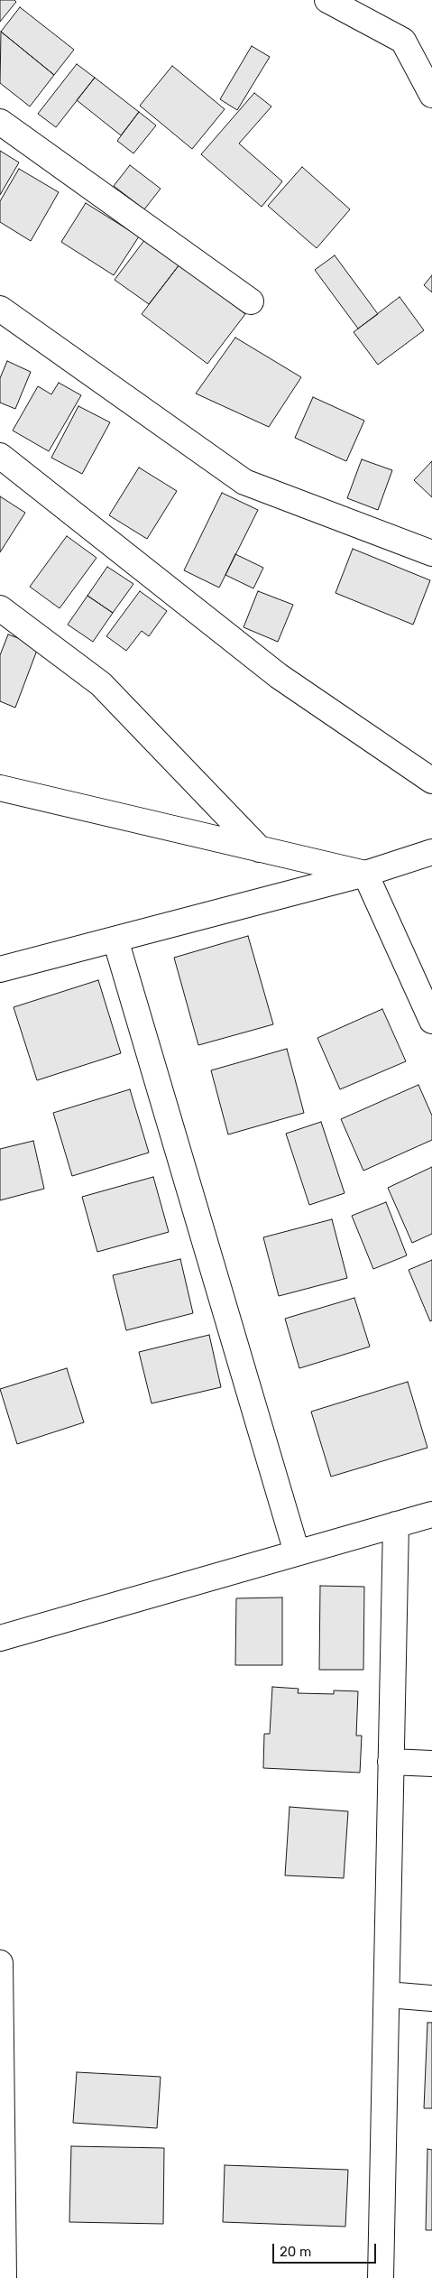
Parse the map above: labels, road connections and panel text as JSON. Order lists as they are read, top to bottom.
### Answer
{
  "scale_bar": "20 m"
}
